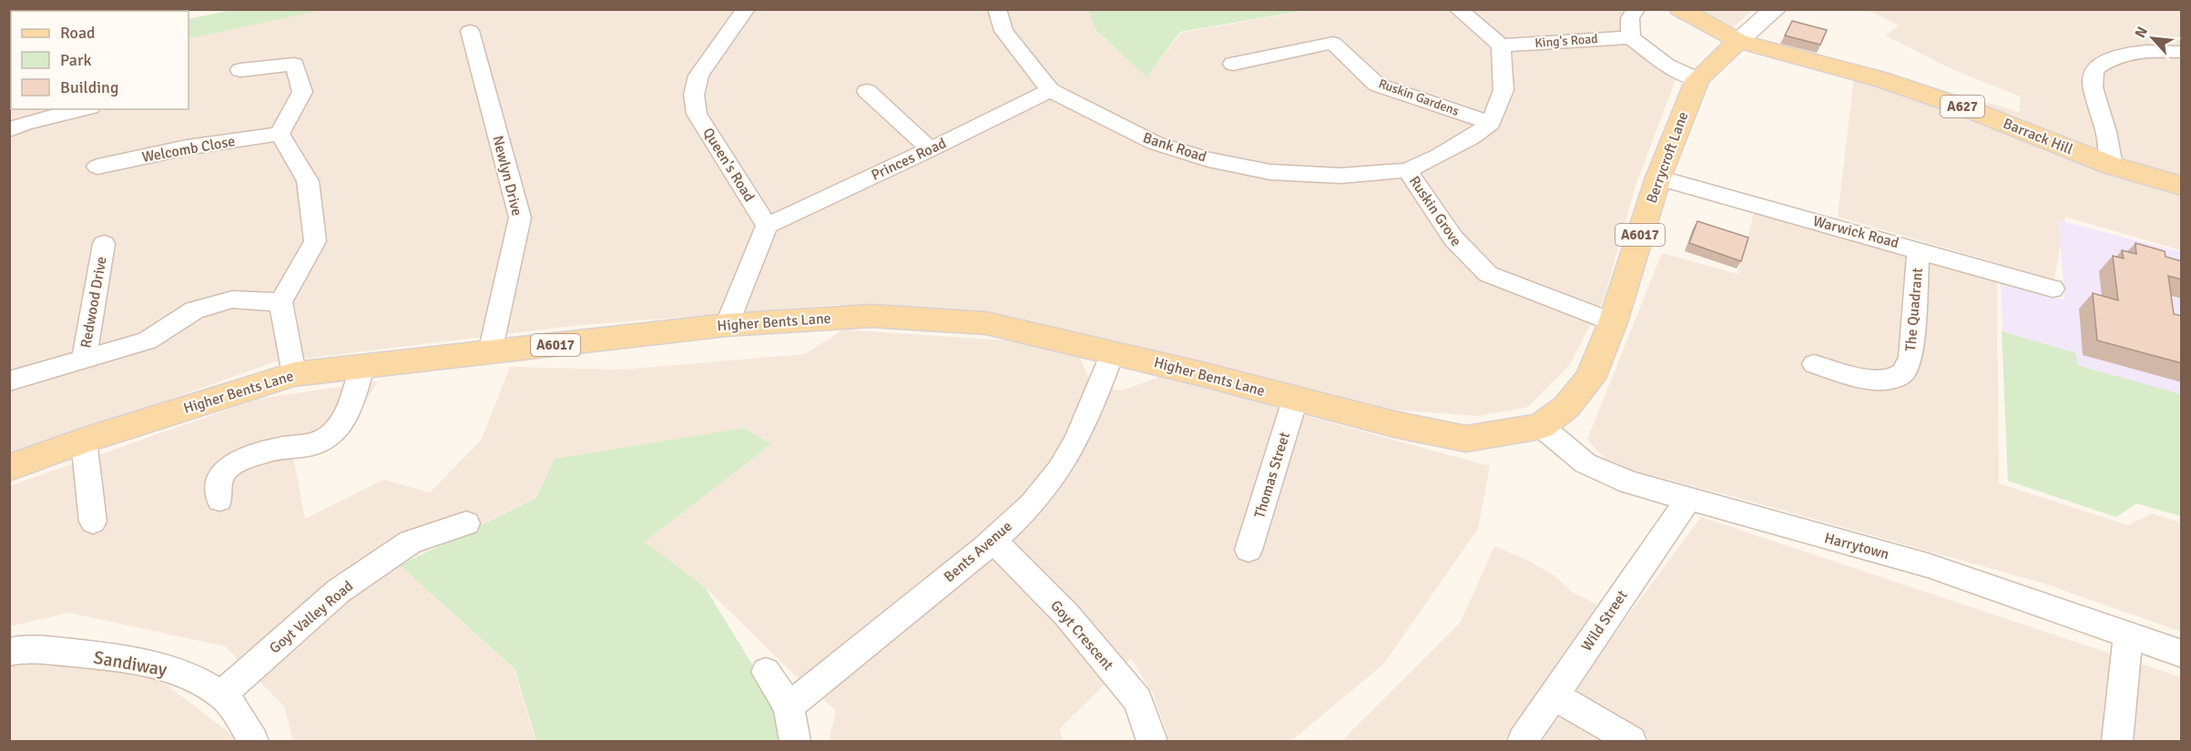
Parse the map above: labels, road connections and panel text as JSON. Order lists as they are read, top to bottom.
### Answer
{
  "streets": {
    "main road": [
      "A627",
      "Barrack Hill",
      "Berrycroft Lane",
      "A6017",
      "Higher Bents Lane"
    ],
    "street": [
      "King's Road",
      "Ruskin Gardens",
      "Bank Road",
      "Welcomb Close",
      "Princes Road",
      "Queen's Road",
      "Newlyn Drive",
      "Ruskin Grove",
      "Warwick Road",
      "Redwood Drive",
      "The Quadrant",
      "Thomas Street",
      "Harrytown",
      "Bents Avenue",
      "Goyt Valley Road",
      "Wild Street",
      "Goyt Crescent",
      "Sandiway"
    ]
  },
  "crossings": [
    ["Ruskin Gardens", "Ruskin Grove"],
    ["A627", "Barrack Hill"],
    ["A627", "Berrycroft Lane"],
    ["Barrack Hill", "Berrycroft Lane"],
    ["Bank Road", "Princes Road"],
    ["Bank Road", "Ruskin Grove"],
    ["Berrycroft Lane", "Ruskin Grove"],
    ["Berrycroft Lane", "Warwick Road"],
    ["Berrycroft Lane", "Higher Bents Lane"],
    ["Berrycroft Lane", "Harrytown"],
    ["Princes Road", "Queen's Road"],
    ["Newlyn Drive", "Higher Bents Lane"],
    ["Warwick Road", "The Quadrant"],
    ["Higher Bents Lane", "Thomas Street"],
    ["Higher Bents Lane", "Harrytown"],
    ["Higher Bents Lane", "Bents Avenue"],
    ["Harrytown", "Wild Street"],
    ["Bents Avenue", "Goyt Crescent"],
    ["Goyt Valley Road", "Sandiway"]
  ],
  "legend": ["Road", "Park", "Building"],
  "north": "top left"
}
